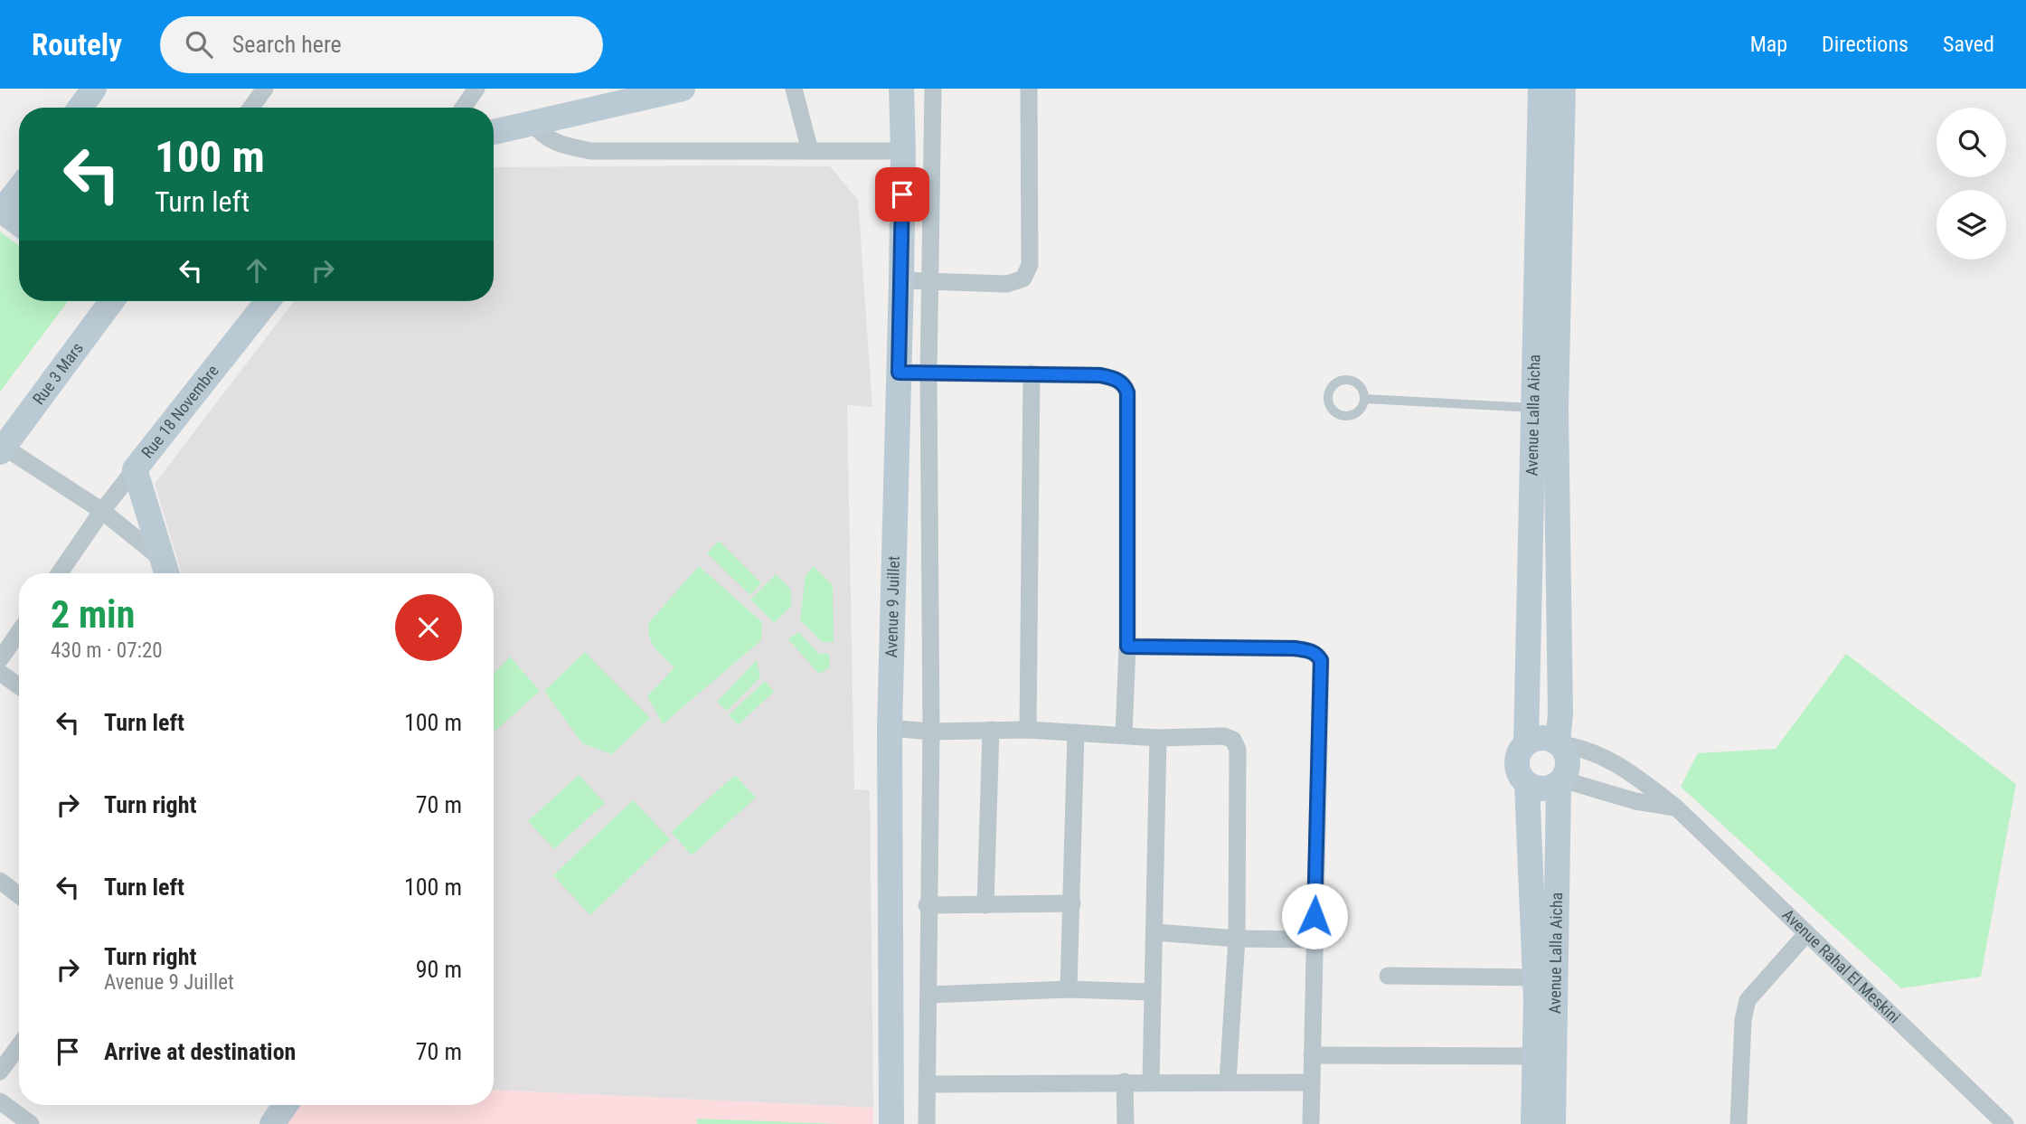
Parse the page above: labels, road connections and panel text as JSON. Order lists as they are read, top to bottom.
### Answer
{
  "streets": {
    "main road": [
      "Rue 3 Mars",
      "Rue 18 Novembre",
      "Avenue Lalla Aicha",
      "Avenue 9 Juillet"
    ],
    "street": ["Avenue Rahal El Meskini"]
  },
  "crossings": [
    ["Avenue Lalla Aicha", "Avenue Rahal El Meskini"]
  ],
  "page": {
    "header": "Routely",
    "search": "Search here",
    "nav": ["Map", "Directions", "Saved"],
    "turn": ["100 m", "Turn left"],
    "heading": ["2 min", "430 m · 07:20"],
    "list": [
      {
        "name": "Turn left",
        "value": "100 m"
      },
      {
        "name": "Turn right",
        "value": "70 m"
      },
      {
        "name": "Turn left",
        "value": "100 m"
      },
      {
        "name": "Turn right",
        "note": "Avenue 9 Juillet",
        "value": "90 m"
      },
      {
        "name": "Arrive at destination",
        "value": "70 m"
      }
    ]
  }
}
